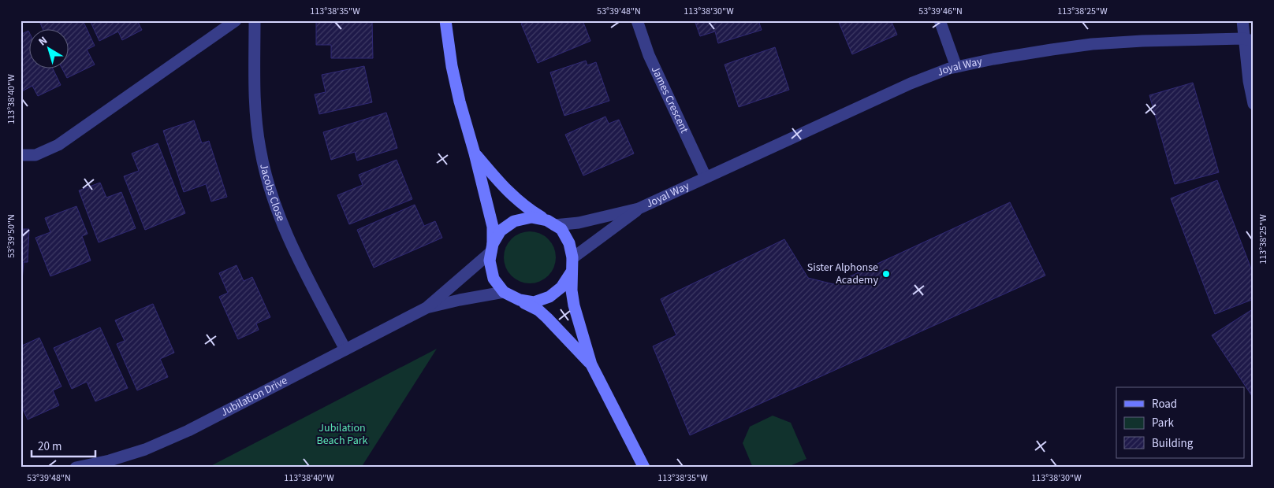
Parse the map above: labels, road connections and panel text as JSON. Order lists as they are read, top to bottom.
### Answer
{
  "streets": {
    "street": [
      "Joyal Way",
      "James Crescent",
      "Jacobs Close",
      "Jubilation Drive"
    ]
  },
  "crossings": [
    ["Joyal Way", "James Crescent"],
    ["Joyal Way", "Jubilation Drive"],
    ["Jacobs Close", "Jubilation Drive"]
  ],
  "parks": ["Jubilation Beach Park"],
  "places": ["Sister Alphonse Academy"],
  "legend": ["Road", "Park", "Building"],
  "scale_bar": "20 m",
  "north": "top left",
  "coordinates": [
    "113°38'35\"W",
    "53°39'48\"N",
    "113°38'30\"W",
    "53°39'46\"N",
    "113°38'25\"W",
    "113°38'40\"W",
    "53°39'50\"N"
  ]
}
